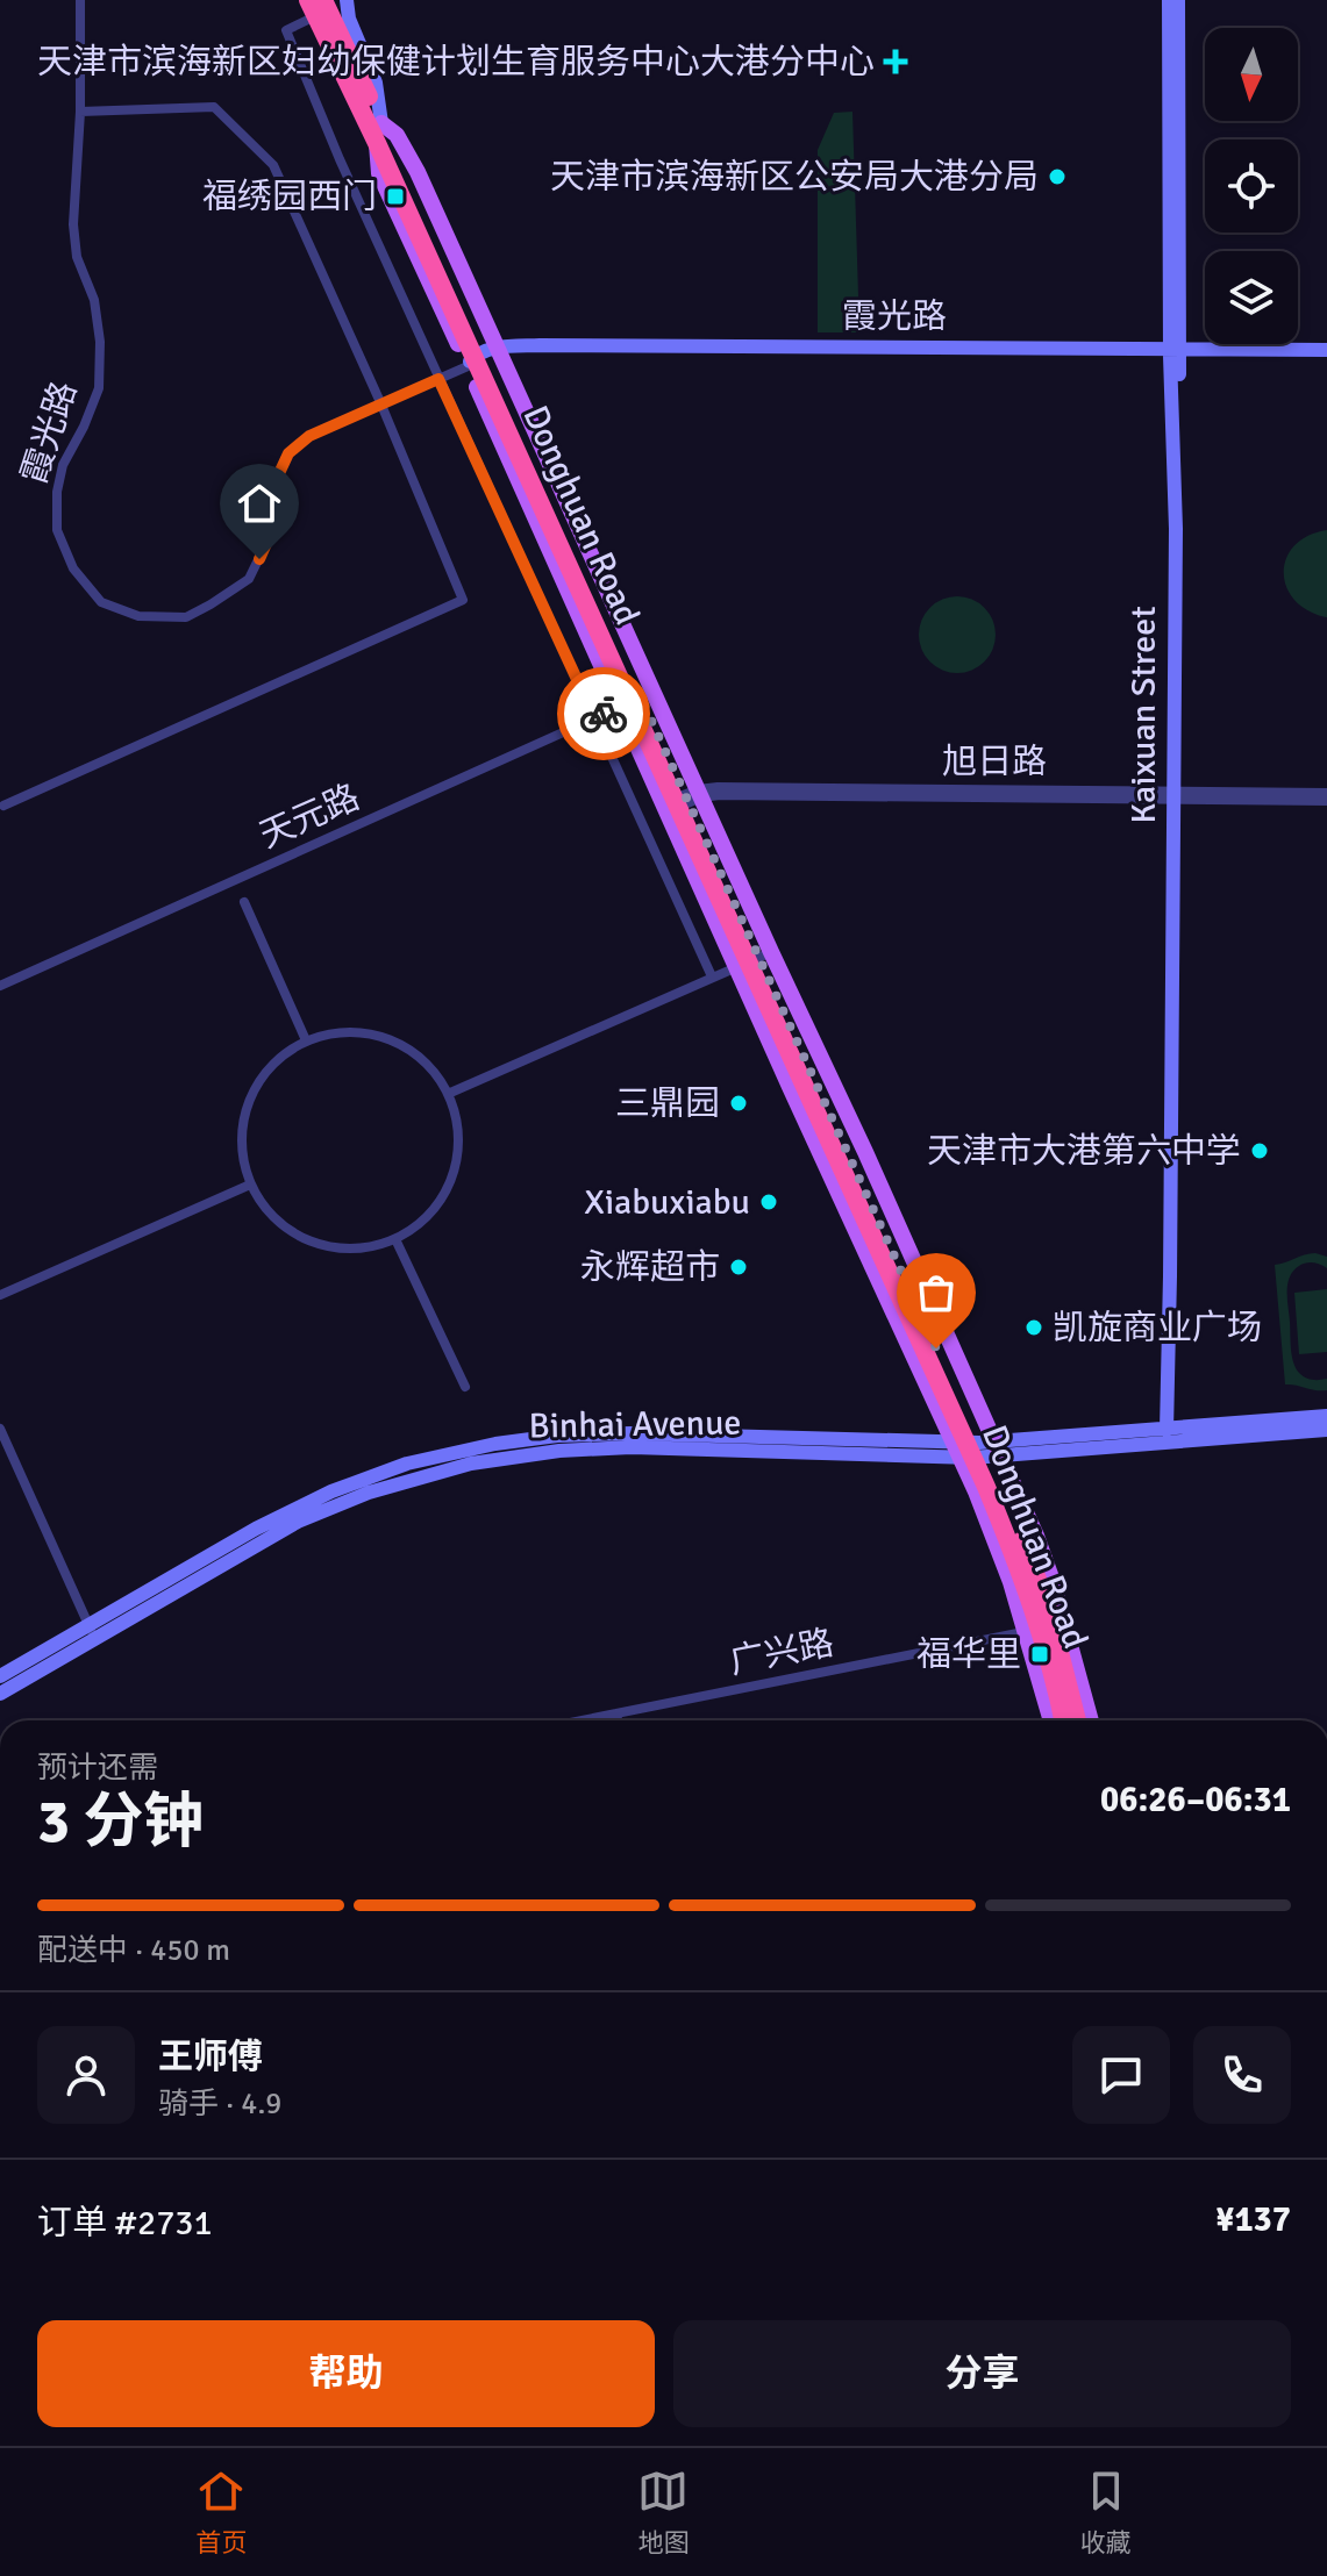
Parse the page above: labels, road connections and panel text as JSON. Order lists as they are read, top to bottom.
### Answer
{
  "streets": {
    "highway": ["Donghuan Road"],
    "street": [
      "霞光路",
      "Kaixuan Street",
      "旭日路",
      "天元路",
      "Binhai Avenue",
      "广兴路"
    ]
  },
  "crossings": [
    ["霞光路", "Donghuan Road"],
    ["霞光路", "Kaixuan Street"],
    ["Donghuan Road", "旭日路"],
    ["Donghuan Road", "天元路"],
    ["Donghuan Road", "Binhai Avenue"],
    ["Donghuan Road", "广兴路"],
    ["Kaixuan Street", "旭日路"],
    ["Kaixuan Street", "Binhai Avenue"]
  ],
  "places": {
    "health": ["天津市滨海新区妇幼保健计划生育服务中心大港分中心"],
    "other": [
      "天津市滨海新区公安局大港分局",
      "三鼎园",
      "天津市大港第六中学",
      "Xiabuxiabu",
      "永辉超市",
      "凯旋商业广场"
    ],
    "transit": ["福绣园西门", "福华里"]
  },
  "north": "bottom",
  "page": {
    "heading": ["3 分钟", "预计还需", "06:26–06:31"],
    "panel": [
      "王师傅",
      "骑手 · 4.9",
      "订单 #2731",
      "¥137"
    ],
    "bar": "配送中 · 450 m",
    "buttons": ["帮助", "分享"],
    "tabs": ["首页", "地图", "收藏"]
  }
}
